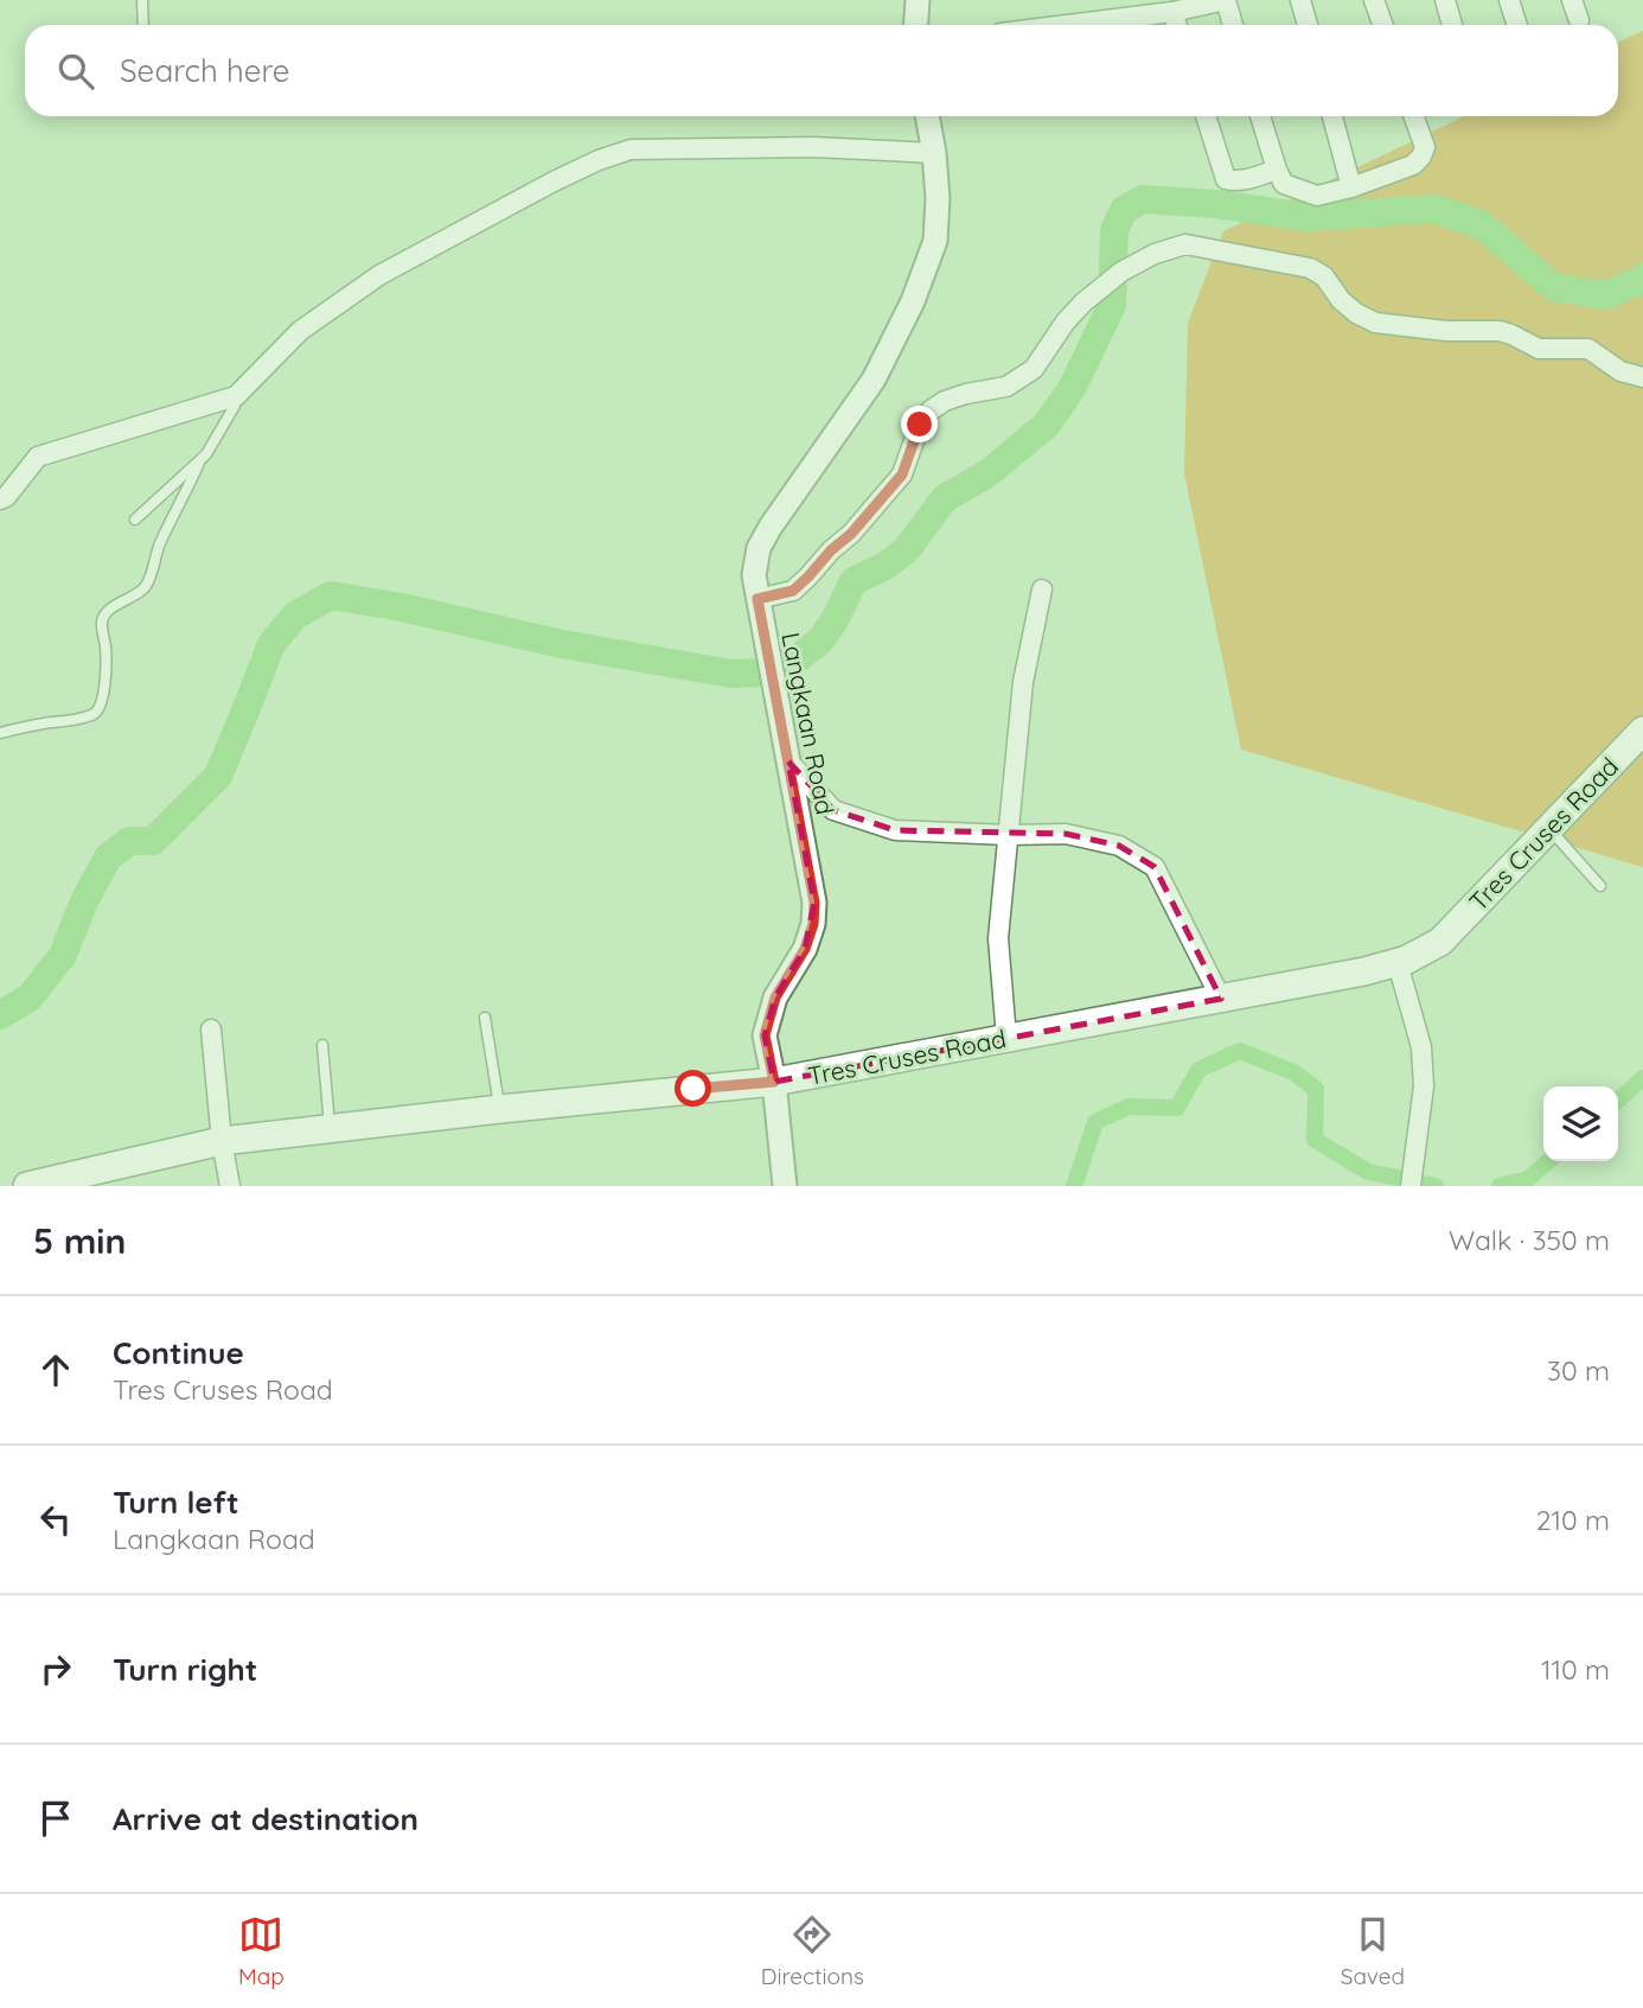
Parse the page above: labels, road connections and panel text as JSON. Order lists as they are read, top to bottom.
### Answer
{
  "streets": {
    "main road": ["Tres Cruses Road"],
    "street": ["Langkaan Road"]
  },
  "crossings": [
    ["Langkaan Road", "Tres Cruses Road"]
  ],
  "page": {
    "search": "Search here",
    "heading": ["5 min", "Walk · 350 m"],
    "list": [
      ["Continue", "Tres Cruses Road", "30 m"],
      ["Turn left", "Langkaan Road", "210 m"],
      ["Turn right", "110 m"],
      "Arrive at destination"
    ],
    "nav": ["Map", "Directions", "Saved"]
  }
}
